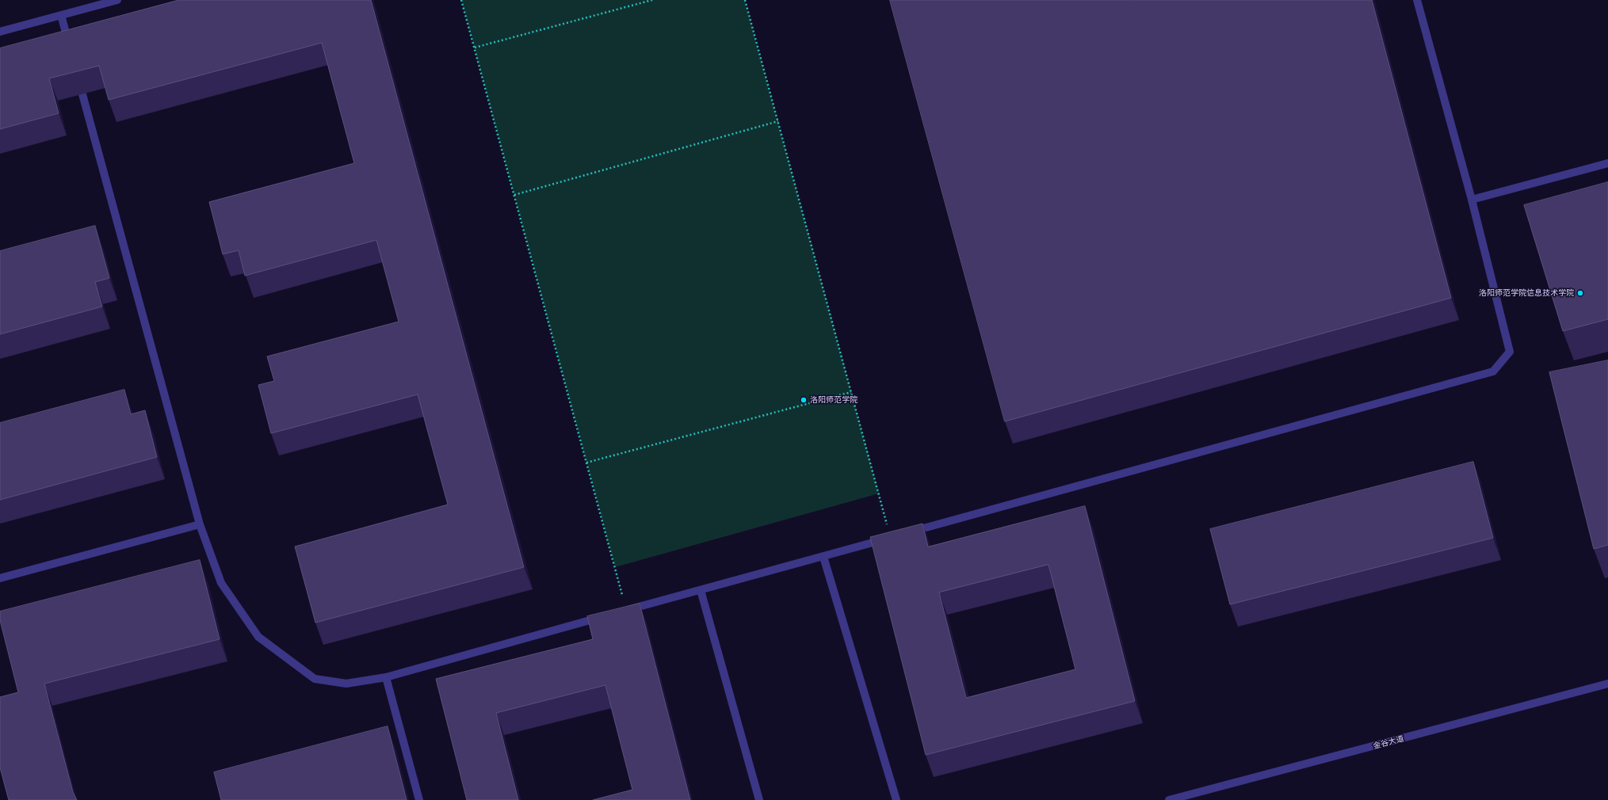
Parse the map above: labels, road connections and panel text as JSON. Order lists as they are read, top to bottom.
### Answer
{
  "streets": {
    "lane": ["金谷大道"]
  },
  "places": ["洛阳师范学院信息技术学院", "洛阳师范学院"]
}
